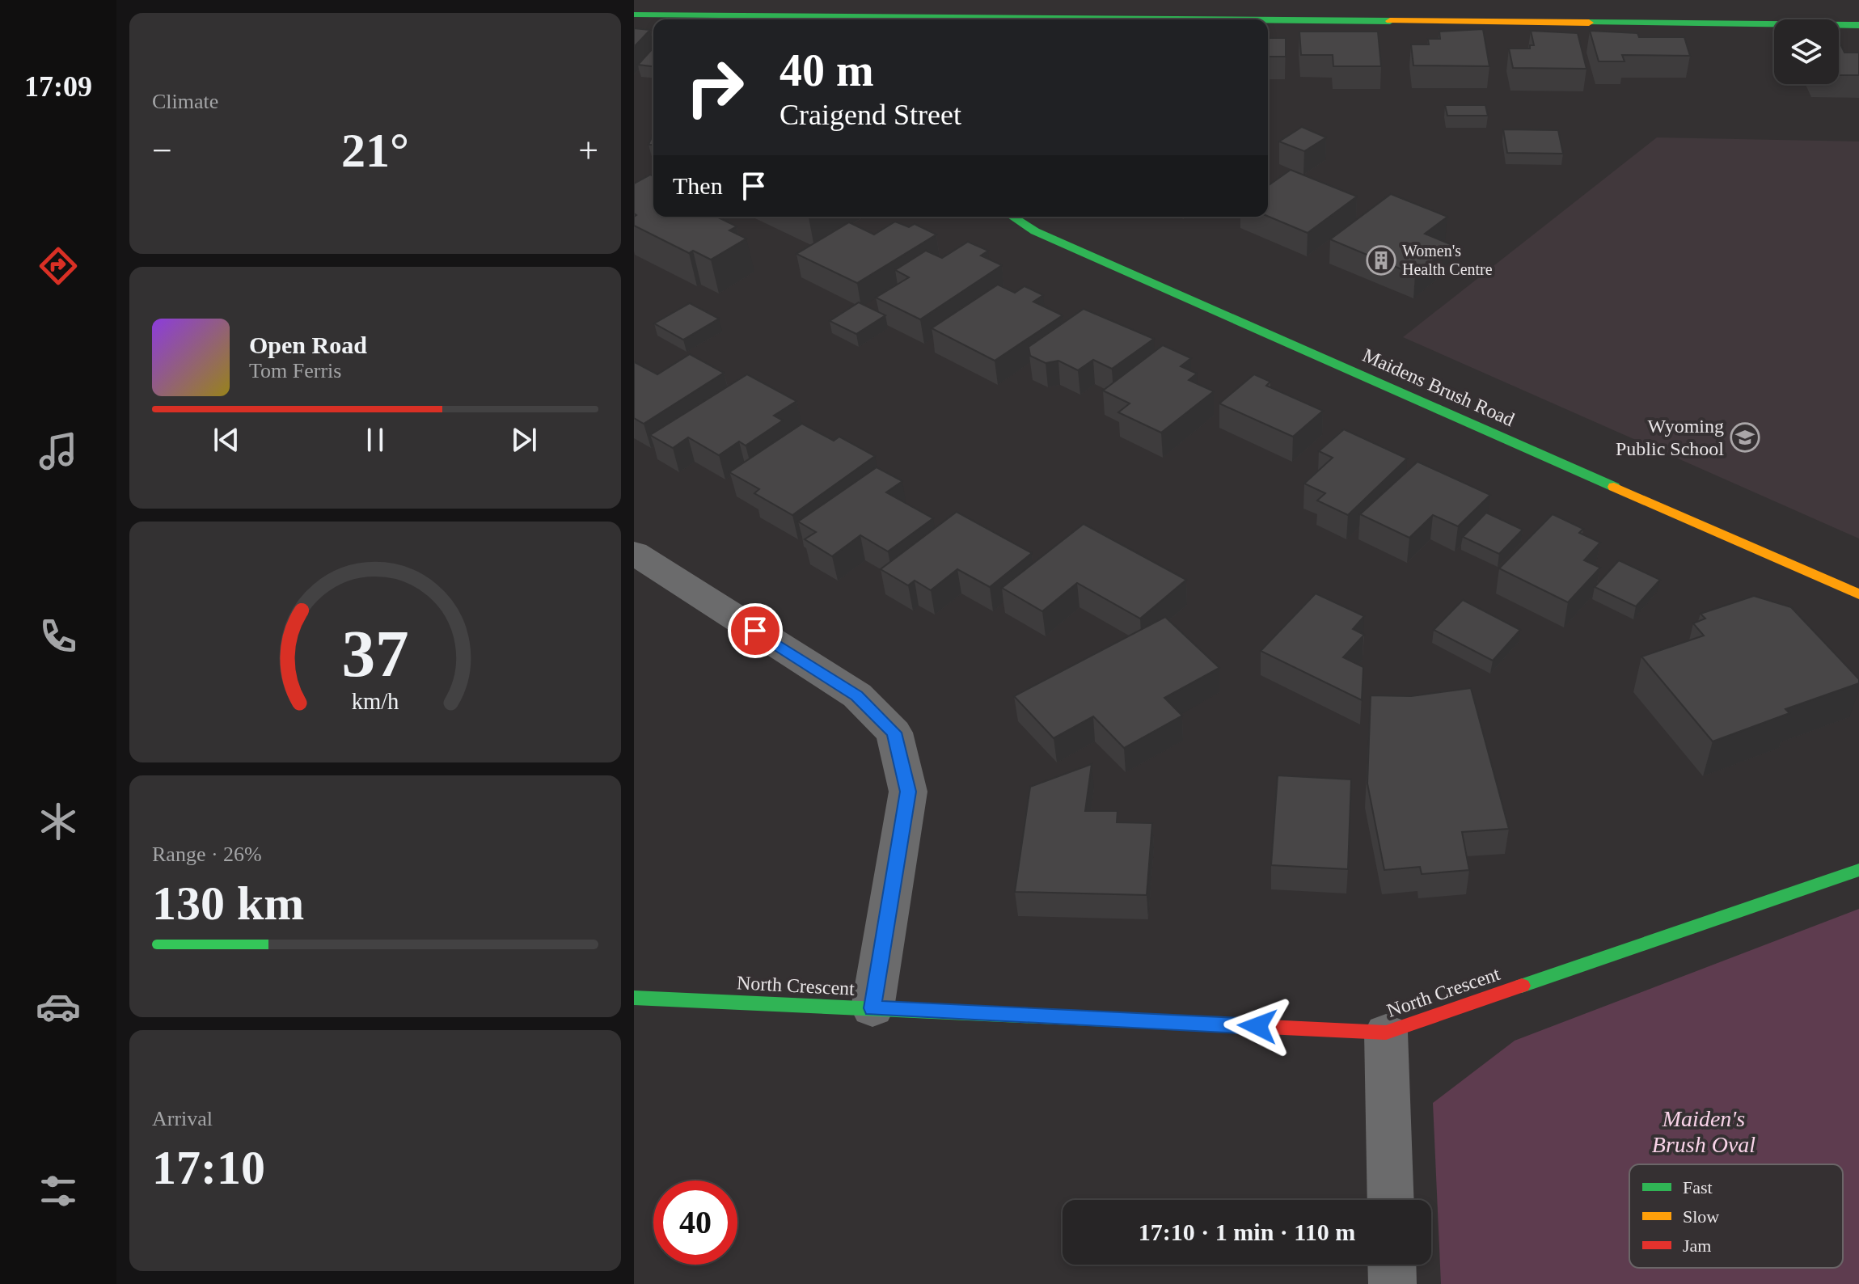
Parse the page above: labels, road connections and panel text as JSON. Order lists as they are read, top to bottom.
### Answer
{
  "streets": {
    "street": ["Maidens Brush Road", "North Crescent"]
  },
  "parks": ["Maiden's Brush Oval"],
  "places": {
    "building": ["Women's Health Centre"],
    "school or university": ["Wyoming Public School"]
  },
  "legend": ["Fast", "Slow", "Jam"],
  "page": {
    "tabs": "17:09",
    "tile": [
      "Climate",
      ["Range · 26%", "130 km"],
      ["Arrival", "17:10"]
    ],
    "turn": ["40 m", "Craigend Street"],
    "heat": ["−", "21°", "+"],
    "then": "Then",
    "song": ["Open Road", "Tom Ferris"],
    "limit": "40",
    "trip": "17:10 · 1 min · 110 m",
    "gauge": ["37", "km/h"]
  }
}
